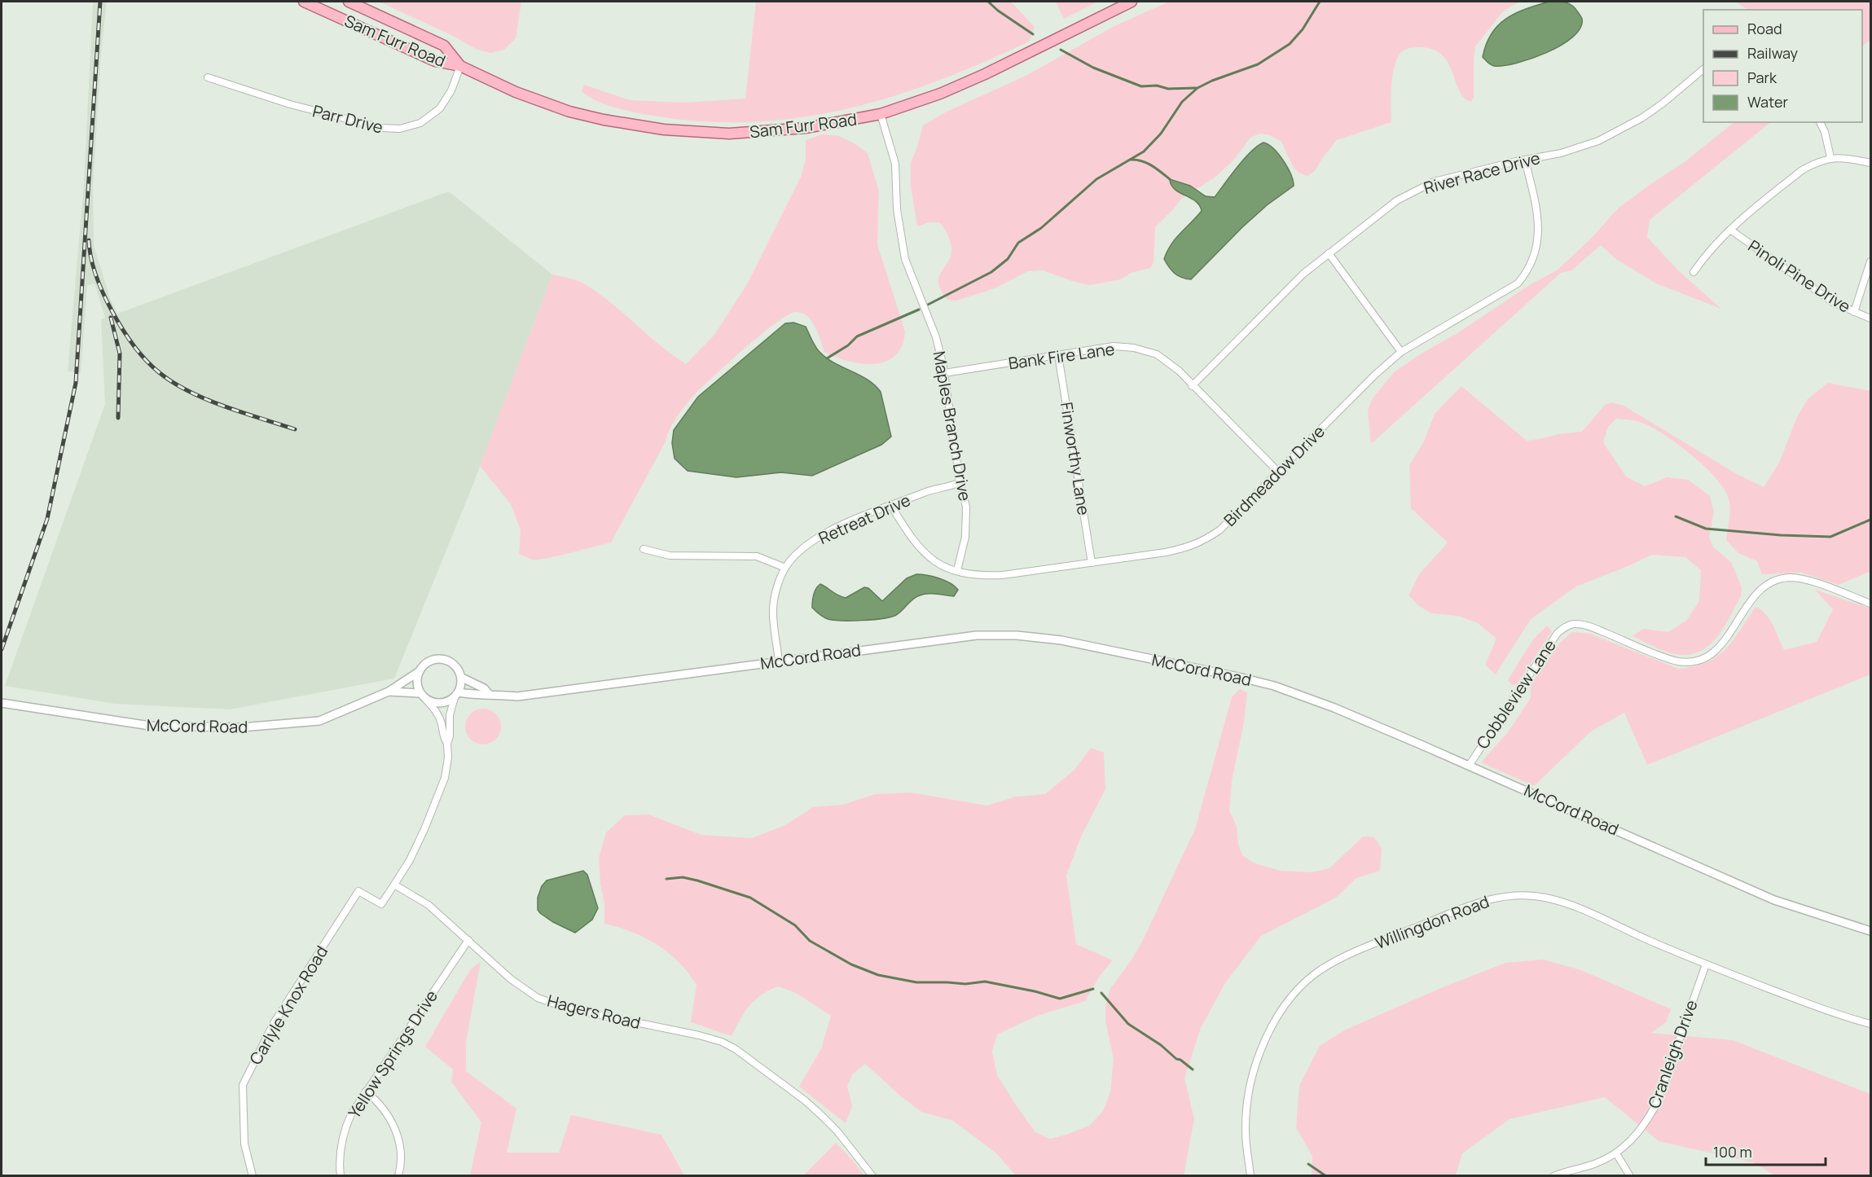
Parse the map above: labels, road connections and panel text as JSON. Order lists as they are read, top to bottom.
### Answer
{
  "streets": {
    "main road": ["Sam Furr Road"],
    "street": [
      "Parr Drive",
      "River Race Drive",
      "Pinoli Pine Drive",
      "Bank Fire Lane",
      "Maples Branch Drive",
      "Finworthy Lane",
      "Birdmeadow Drive",
      "Retreat Drive",
      "McCord Road",
      "Cobbleview Lane",
      "Willingdon Road",
      "Carlyle Knox Road",
      "Hagers Road",
      "Yellow Springs Drive",
      "Cranleigh Drive"
    ]
  },
  "crossings": [
    ["Sam Furr Road", "Parr Drive"],
    ["Sam Furr Road", "Maples Branch Drive"],
    ["River Race Drive", "Bank Fire Lane"],
    ["River Race Drive", "Birdmeadow Drive"],
    ["Bank Fire Lane", "Maples Branch Drive"],
    ["Bank Fire Lane", "Finworthy Lane"],
    ["Bank Fire Lane", "Birdmeadow Drive"],
    ["Maples Branch Drive", "Birdmeadow Drive"],
    ["Maples Branch Drive", "Retreat Drive"],
    ["Finworthy Lane", "Birdmeadow Drive"],
    ["Birdmeadow Drive", "Retreat Drive"],
    ["Retreat Drive", "McCord Road"],
    ["McCord Road", "Cobbleview Lane"],
    ["Willingdon Road", "Cranleigh Drive"],
    ["Carlyle Knox Road", "Hagers Road"],
    ["Hagers Road", "Yellow Springs Drive"]
  ],
  "legend": [
    "Road",
    "Railway",
    "Park",
    "Water"
  ],
  "scale_bar": "100 m"
}
